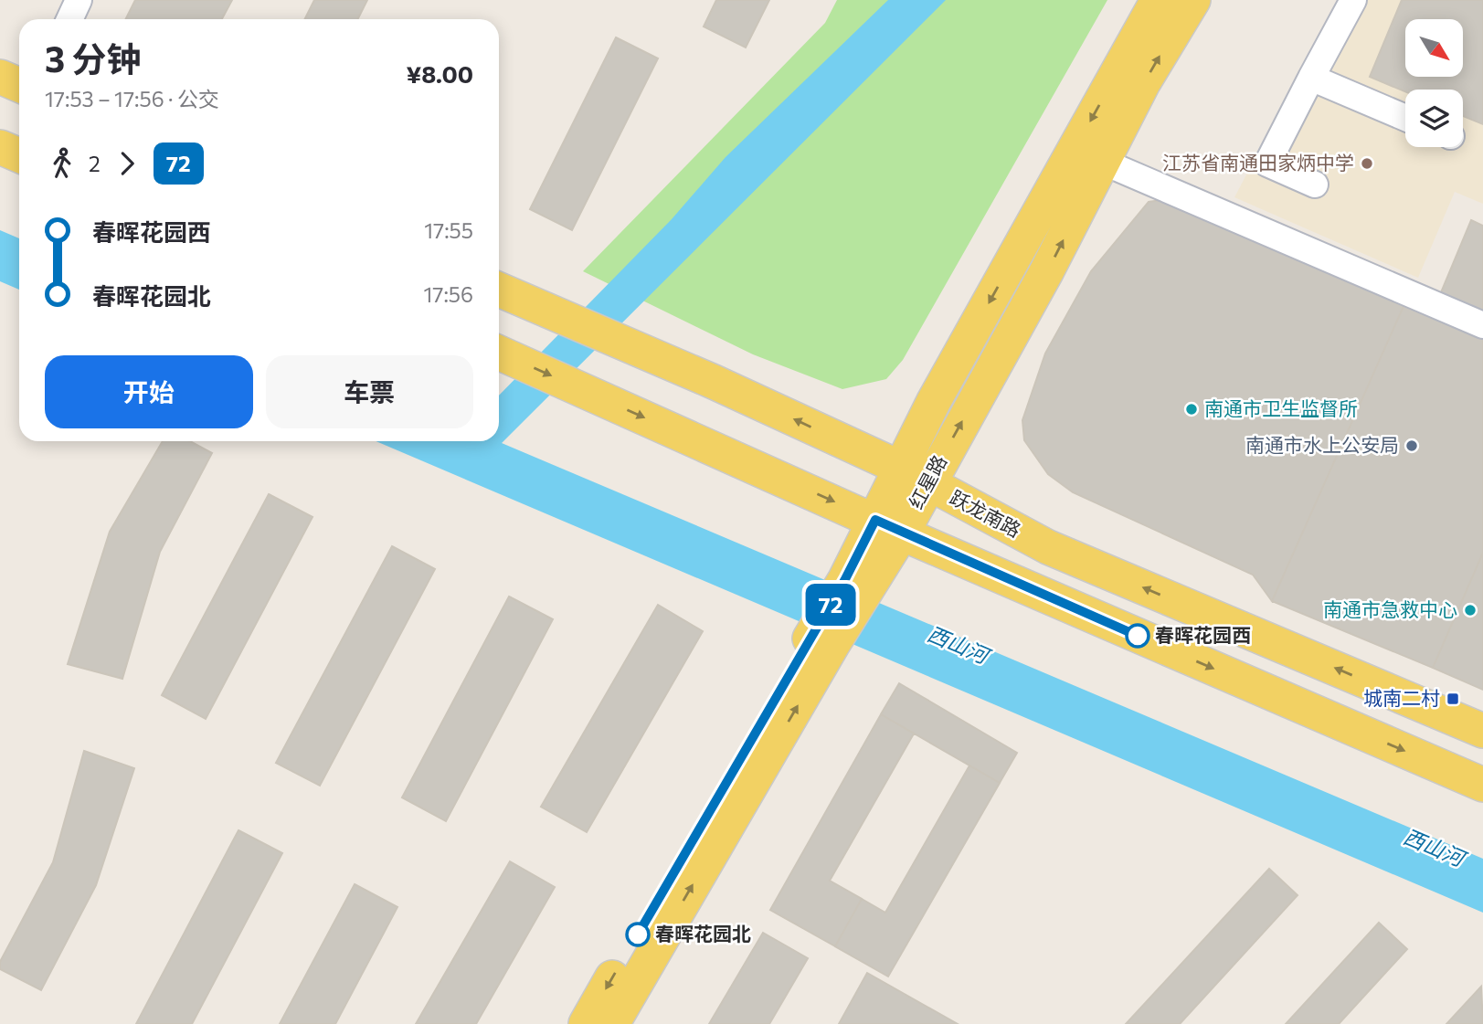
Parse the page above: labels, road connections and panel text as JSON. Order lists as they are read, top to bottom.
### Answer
{
  "streets": {
    "main road": ["红星路", "跃龙南路"]
  },
  "crossings": [
    ["红星路", "跃龙南路"]
  ],
  "water": ["西山河"],
  "places": {
    "other": [
      "江苏省南通田家炳中学",
      "南通市卫生监督所",
      "南通市水上公安局",
      "南通市急救中心",
      "春晖花园西",
      "春晖花园北"
    ],
    "transit": ["城南二村"]
  },
  "lines": ["bus line 72"],
  "north": "bottom right",
  "page": {
    "on_map": "72",
    "heading": ["3 分钟", "17:53 – 17:56 · 公交", "¥8.00"],
    "legs": ["2", "72"],
    "list": [
      {
        "name": "春晖花园西",
        "value": "17:55"
      },
      {
        "name": "春晖花园北",
        "value": "17:56"
      }
    ],
    "buttons": ["开始", "车票"]
  }
}
